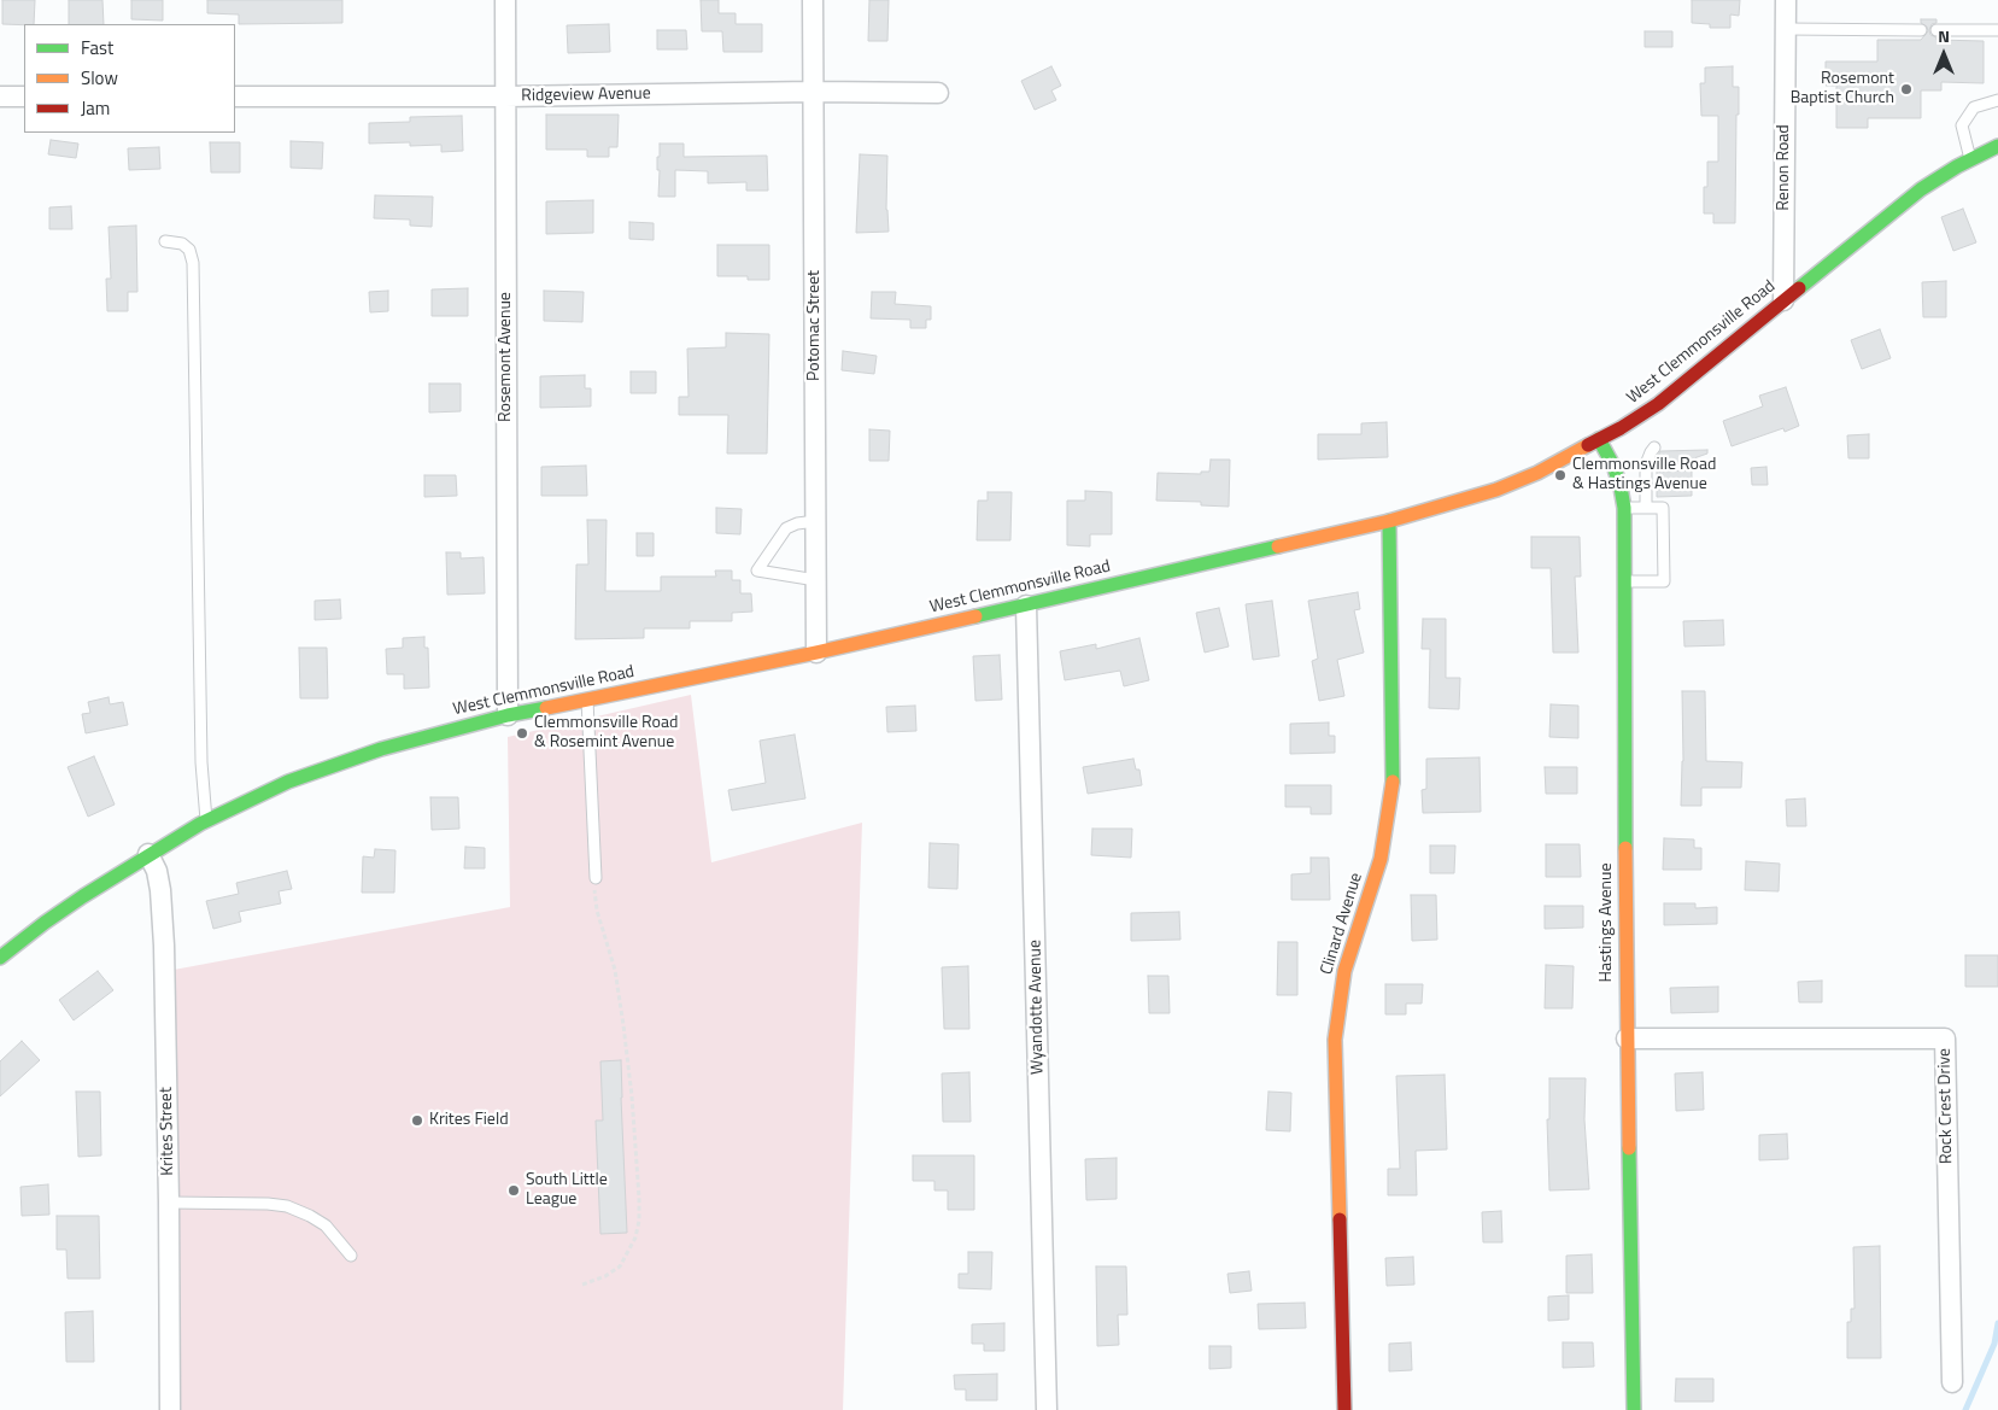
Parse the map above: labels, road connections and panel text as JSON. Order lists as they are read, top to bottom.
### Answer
{
  "streets": {
    "main road": ["West Clemmonsville Road", "Hastings Avenue", "Clinard Avenue"],
    "street": [
      "Ridgeview Avenue",
      "Renon Road",
      "Potomac Street",
      "Rosemont Avenue",
      "Wyandotte Avenue",
      "Rock Crest Drive",
      "Krites Street"
    ]
  },
  "crossings": [
    ["Ridgeview Avenue", "Potomac Street"],
    ["Ridgeview Avenue", "Rosemont Avenue"],
    ["Renon Road", "West Clemmonsville Road"],
    ["Potomac Street", "West Clemmonsville Road"],
    ["West Clemmonsville Road", "Rosemont Avenue"],
    ["West Clemmonsville Road", "Hastings Avenue"],
    ["West Clemmonsville Road", "Clinard Avenue"],
    ["West Clemmonsville Road", "Wyandotte Avenue"],
    ["West Clemmonsville Road", "Krites Street"],
    ["Hastings Avenue", "Rock Crest Drive"]
  ],
  "places": [
    "Rosemont Baptist Church",
    "Clemmonsville Road & Hastings Avenue",
    "Clemmonsville Road & Rosemint Avenue",
    "Krites Field",
    "South Little League"
  ],
  "legend": ["Fast", "Slow", "Jam"],
  "north": "top"
}
